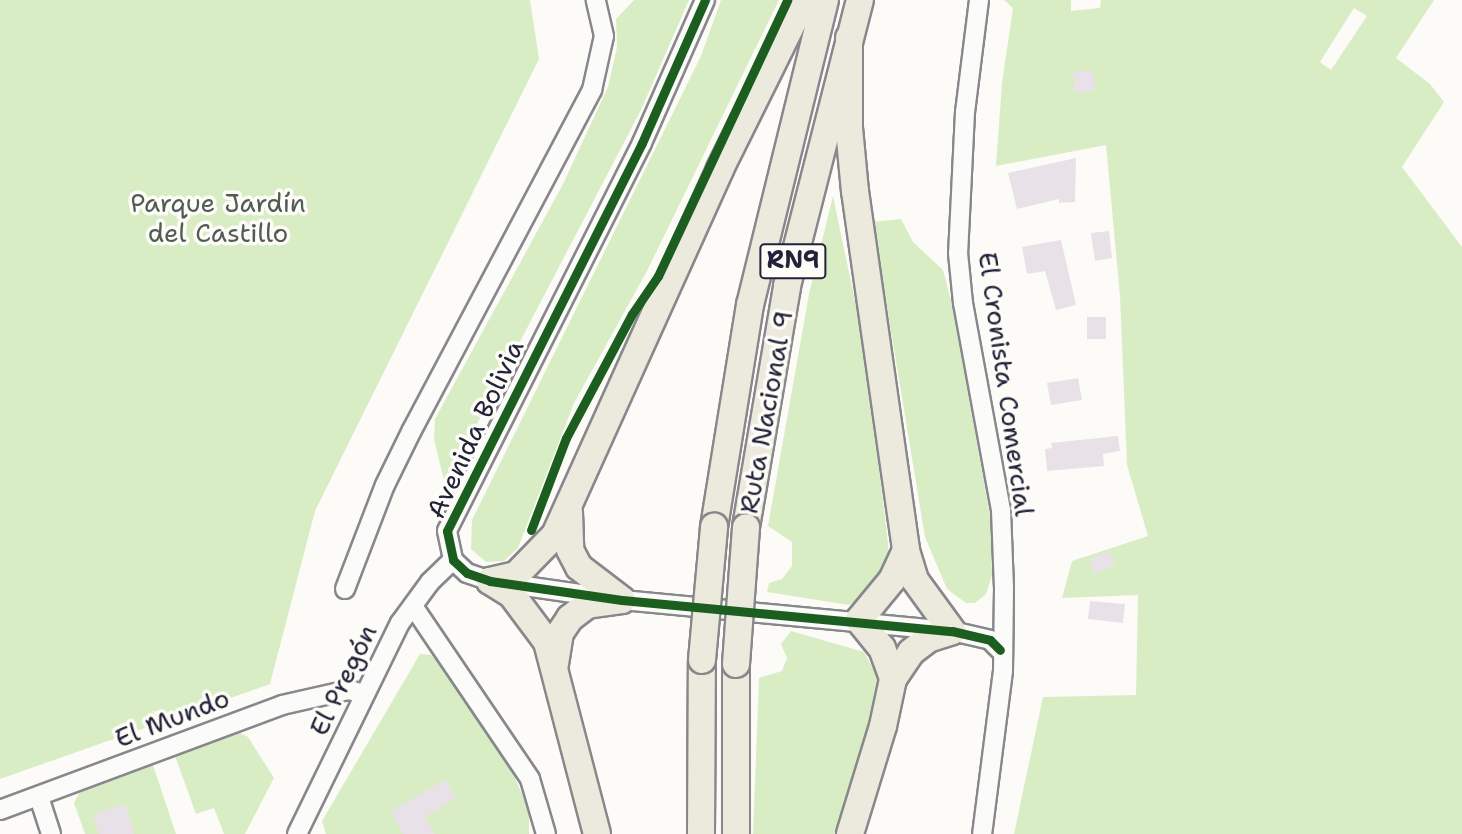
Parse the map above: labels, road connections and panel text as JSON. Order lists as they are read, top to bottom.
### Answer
{
  "streets": {
    "highway": ["RN9", "Ruta Nacional 9"],
    "street": [
      "El Cronista Comercial",
      "Avenida Bolivia",
      "El Pregón",
      "El Mundo"
    ]
  },
  "crossings": [
    ["El Cronista Comercial", "Avenida Bolivia"],
    ["Avenida Bolivia", "El Pregón"],
    ["El Pregón", "El Mundo"]
  ],
  "parks": ["Parque Jardín del Castillo"]
}
